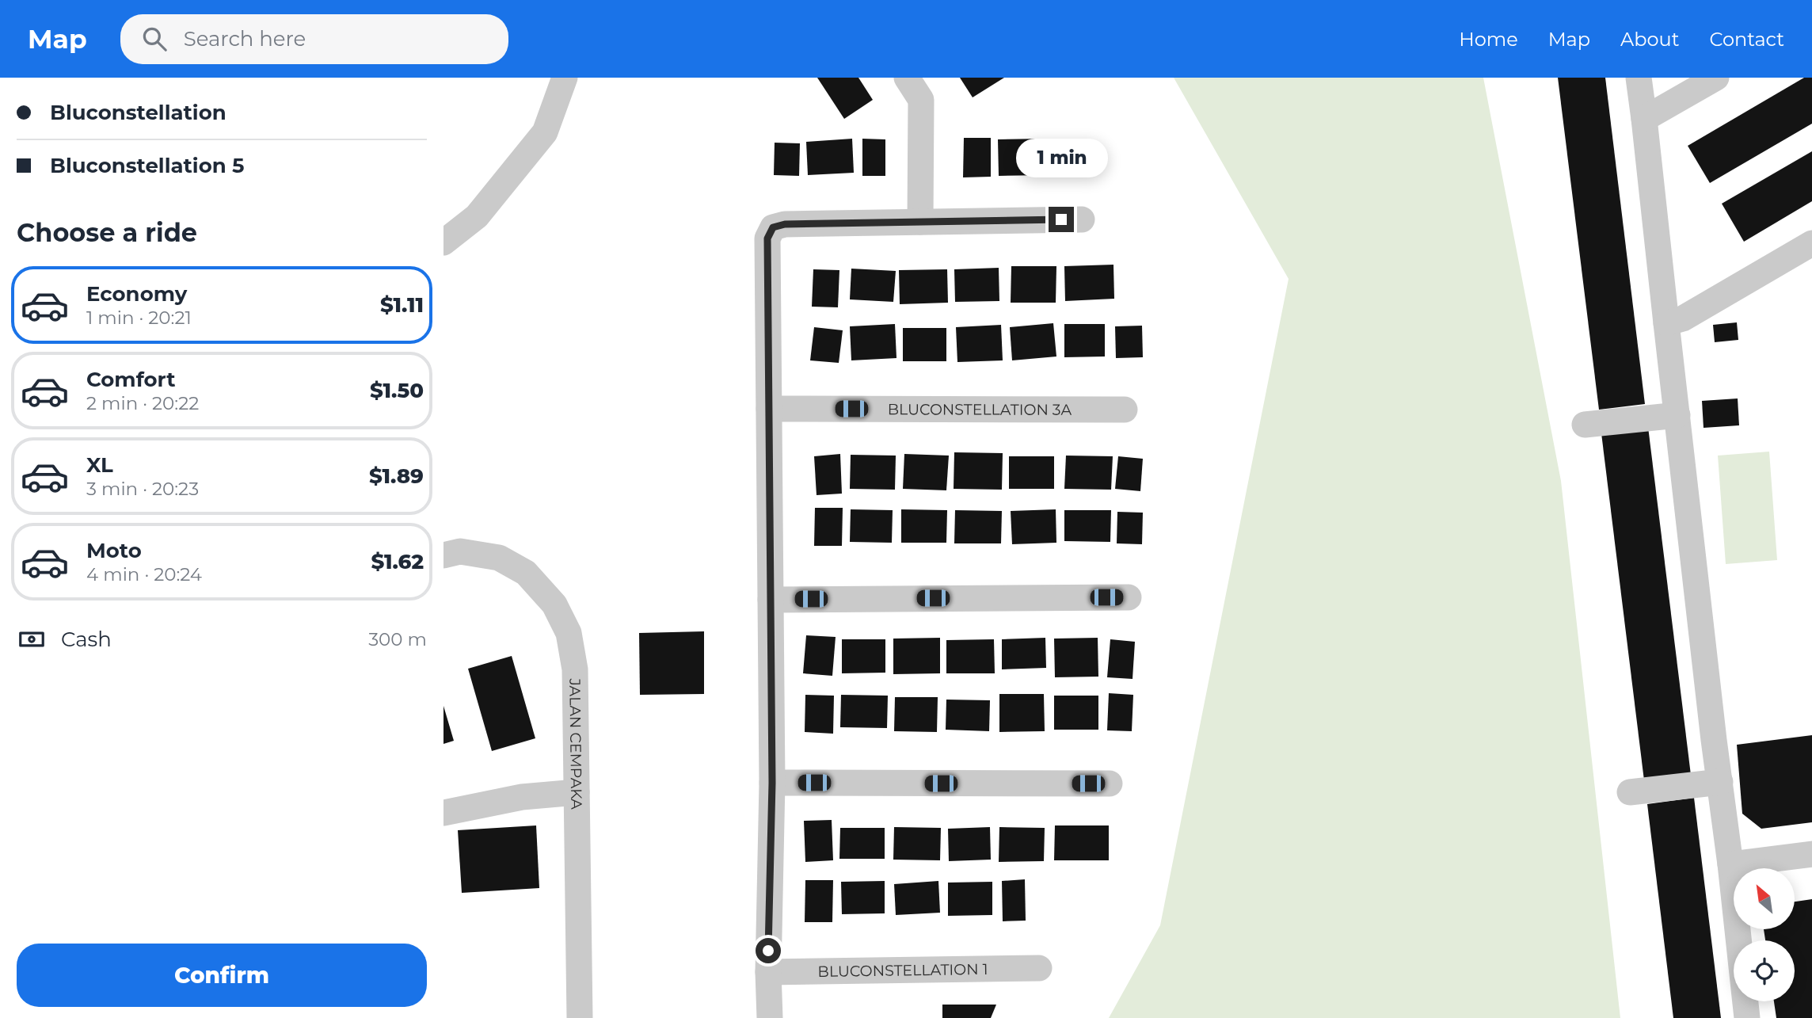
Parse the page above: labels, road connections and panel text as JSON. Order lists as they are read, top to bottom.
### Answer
{
  "streets": {
    "street": ["BLUCONSTELLATION 3A", "JALAN CEMPAKA", "BLUCONSTELLATION 1"]
  },
  "north": "top left",
  "page": {
    "header": "Map",
    "search": "Search here",
    "nav": [
      "Home",
      "Map",
      "About",
      "Contact"
    ],
    "banner": ["Bluconstellation", "Bluconstellation 5"],
    "bubble": "1 min",
    "heading": "Choose a ride",
    "list": [
      {
        "name": "Economy",
        "note": "1 min · 20:21",
        "value": "$1.11"
      },
      {
        "name": "Comfort",
        "note": "2 min · 20:22",
        "value": "$1.50"
      },
      {
        "name": "XL",
        "note": "3 min · 20:23",
        "value": "$1.89"
      },
      {
        "name": "Moto",
        "note": "4 min · 20:24",
        "value": "$1.62"
      }
    ],
    "pay": ["Cash", "300 m"],
    "buttons": "Confirm"
  }
}
